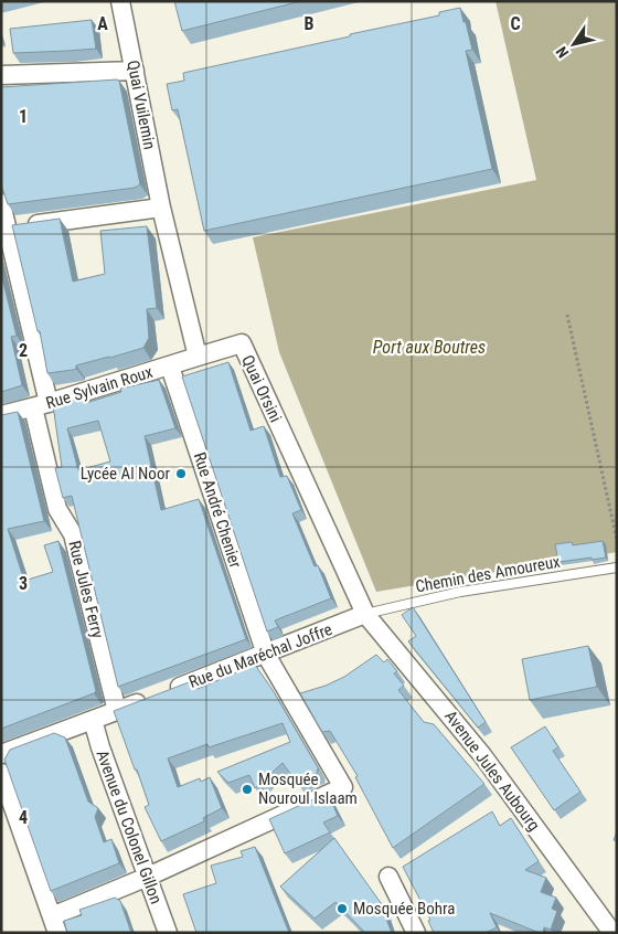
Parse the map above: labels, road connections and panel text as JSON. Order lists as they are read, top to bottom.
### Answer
{
  "streets": {
    "street": [
      "Quai Vuilemin",
      "Rue Sylvain Roux",
      "Quai Orsini",
      "Rue André Chenier",
      "Rue Jules Ferry",
      "Rue du Maréchal Joffre",
      "Avenue Jules Aubourg",
      "Avenue du Colonel Gillon"
    ],
    "lane": ["Chemin des Amoureux"]
  },
  "crossings": [
    ["Rue Sylvain Roux", "Quai Orsini"],
    ["Rue Sylvain Roux", "Rue André Chenier"],
    ["Rue Sylvain Roux", "Rue Jules Ferry"],
    ["Quai Orsini", "Chemin des Amoureux"],
    ["Quai Orsini", "Rue du Maréchal Joffre"],
    ["Quai Orsini", "Avenue Jules Aubourg"],
    ["Rue André Chenier", "Rue du Maréchal Joffre"],
    ["Rue André Chenier", "Avenue du Colonel Gillon"],
    ["Chemin des Amoureux", "Rue du Maréchal Joffre"],
    ["Chemin des Amoureux", "Avenue Jules Aubourg"],
    ["Rue Jules Ferry", "Rue du Maréchal Joffre"],
    ["Rue du Maréchal Joffre", "Avenue Jules Aubourg"],
    ["Rue du Maréchal Joffre", "Avenue du Colonel Gillon"]
  ],
  "water": ["Port aux Boutres"],
  "places": ["Lycée Al Noor", "Mosquée Nouroul Islaam", "Mosquée Bohra"],
  "north": "bottom left",
  "grid": {
    "columns": ["A", "B", "C"],
    "rows": [
      "1",
      "2",
      "3",
      "4"
    ]
  }
}
